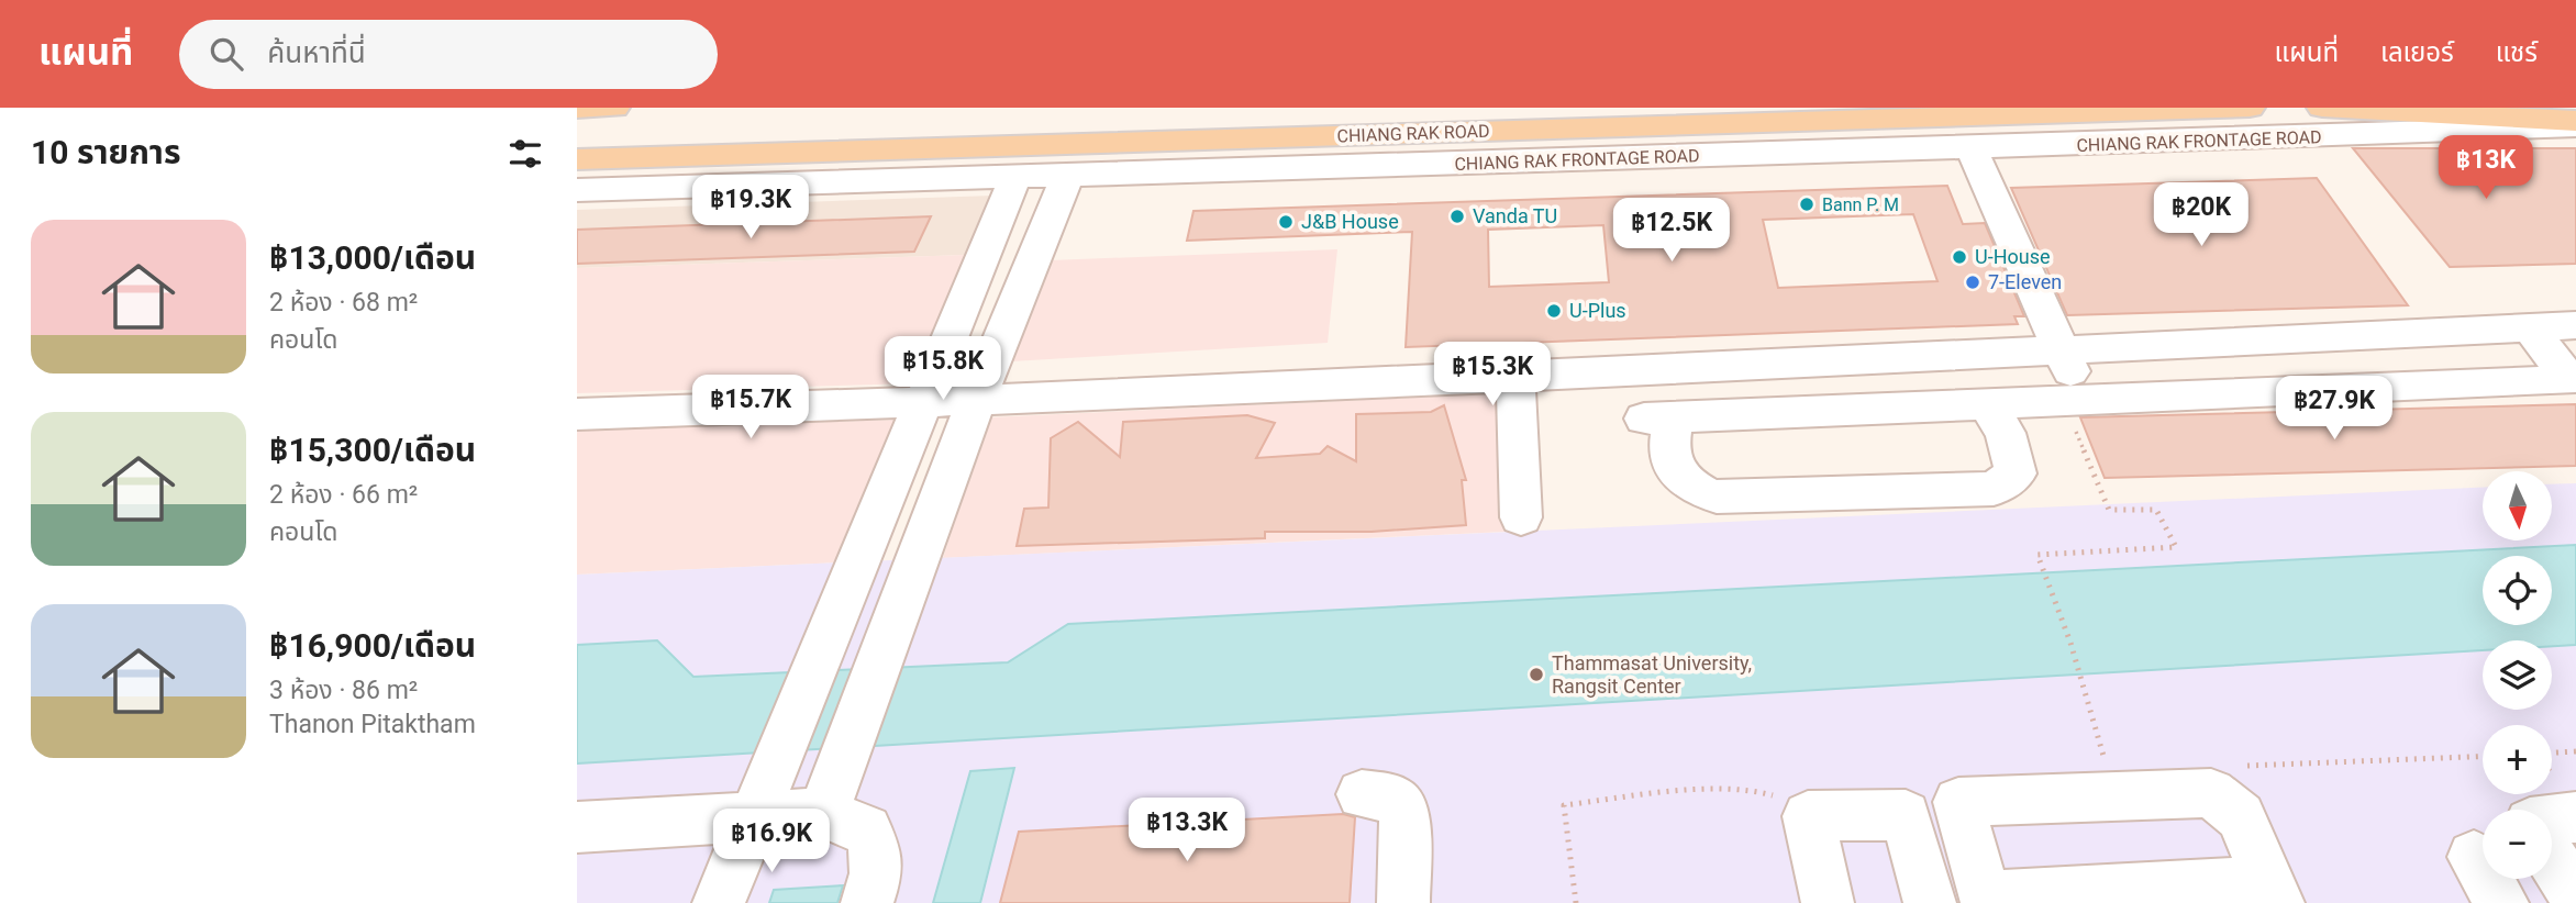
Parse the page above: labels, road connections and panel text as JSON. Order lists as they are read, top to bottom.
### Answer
{
  "streets": {
    "main road": ["CHIANG RAK ROAD"],
    "street": ["CHIANG RAK FRONTAGE ROAD"]
  },
  "places": [
    "Bann P. M",
    "Vanda TU",
    "J&B House",
    "U-House",
    "7-Eleven",
    "U-Plus",
    "Thammasat University, Rangsit Center"
  ],
  "north": "bottom",
  "page": {
    "header": "แผนที่",
    "search": "ค้นหาที่นี่",
    "nav": ["แผนที่", "เลเยอร์", "แชร์"],
    "heading": "10 รายการ",
    "price": [
      "฿13K",
      "฿19.3K",
      "฿20K",
      "฿12.5K",
      "฿15.8K",
      "฿15.3K",
      "฿15.7K",
      "฿27.9K",
      "฿13.3K",
      "฿16.9K"
    ],
    "list": [
      {
        "name": "฿13,000/เดือน",
        "note": "2 ห้อง · 68 m² · คอนโด"
      },
      {
        "name": "฿15,300/เดือน",
        "note": "2 ห้อง · 66 m² · คอนโด"
      },
      {
        "name": "฿16,900/เดือน",
        "note": "3 ห้อง · 86 m² · Thanon Pitaktham"
      }
    ],
    "map_buttons": ["+", "−"]
  }
}
